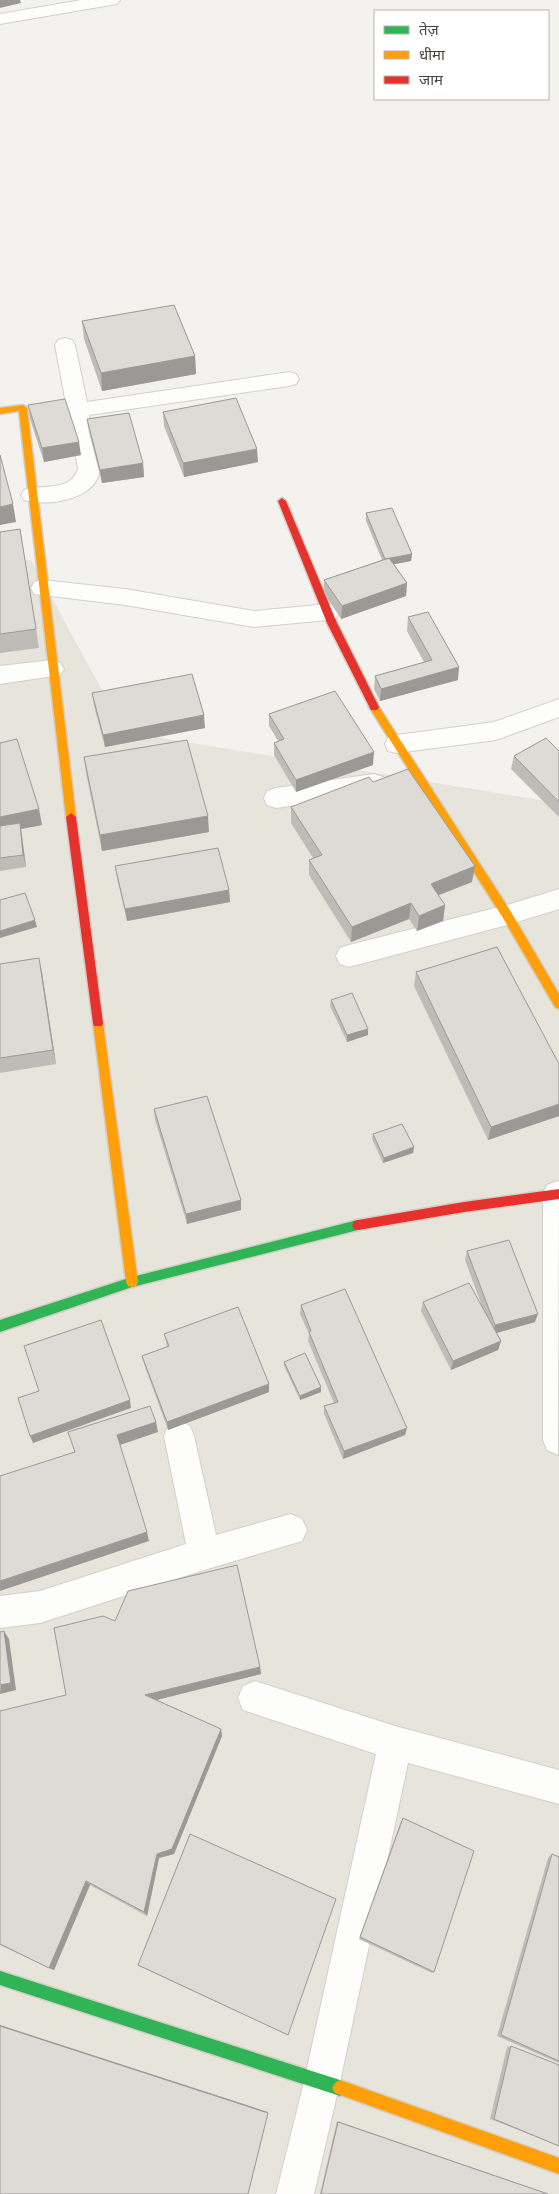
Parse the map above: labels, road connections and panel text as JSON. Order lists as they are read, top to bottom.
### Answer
{
  "legend": ["तेज़", "धीमा", "जाम"]
}
